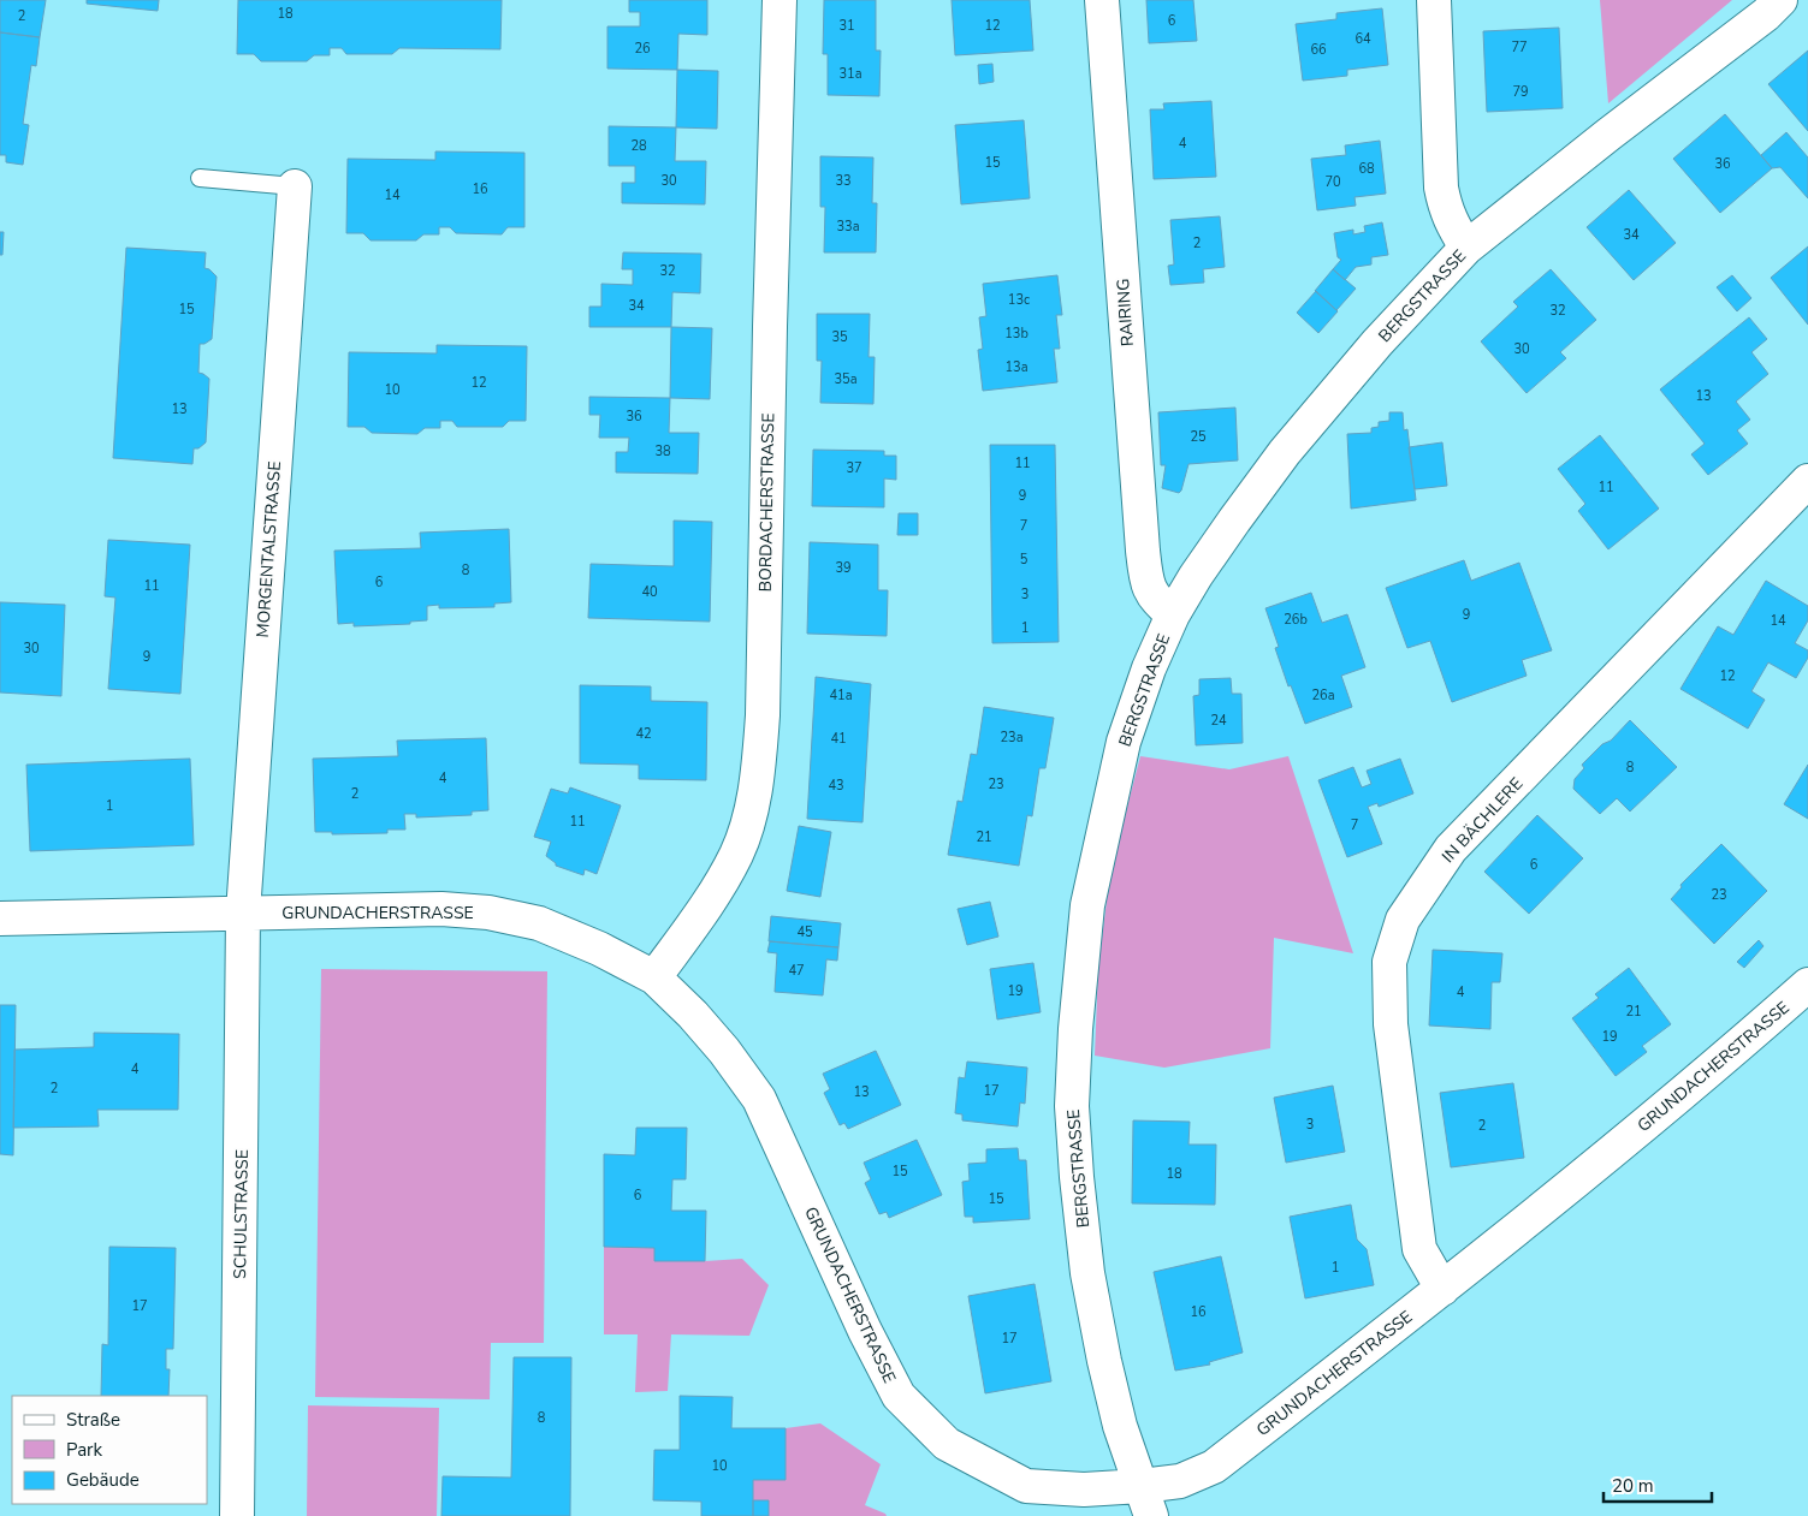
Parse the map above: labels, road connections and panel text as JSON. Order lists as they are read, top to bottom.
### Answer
{
  "streets": {
    "street": [
      "BERGSTRASSE",
      "RAIRING",
      "BORDACHERSTRASSE",
      "MORGENTALSTRASSE",
      "IN BÄCHLERE",
      "GRUNDACHERSTRASSE",
      "SCHULSTRASSE"
    ]
  },
  "crossings": [
    ["BERGSTRASSE", "RAIRING"],
    ["BERGSTRASSE", "GRUNDACHERSTRASSE"],
    ["BORDACHERSTRASSE", "GRUNDACHERSTRASSE"],
    ["MORGENTALSTRASSE", "GRUNDACHERSTRASSE"],
    ["MORGENTALSTRASSE", "SCHULSTRASSE"],
    ["IN BÄCHLERE", "GRUNDACHERSTRASSE"],
    ["GRUNDACHERSTRASSE", "SCHULSTRASSE"]
  ],
  "house_numbers": [
    "18",
    "2",
    "6",
    "31",
    "12",
    "64",
    "77",
    "26",
    "66",
    "31a",
    "79",
    "4",
    "28",
    "15",
    "36",
    "68",
    "30",
    "33",
    "70",
    "16",
    "14",
    "33a",
    "34",
    "2",
    "32",
    "13c",
    "34",
    "15",
    "32",
    "13b",
    "35",
    "30",
    "13a",
    "35a",
    "12",
    "10",
    "13",
    "13",
    "36",
    "25",
    "38",
    "11",
    "37",
    "11",
    "9",
    "7",
    "5",
    "39",
    "8",
    "6",
    "11",
    "40",
    "3",
    "9",
    "26b",
    "14",
    "1",
    "30",
    "9",
    "12",
    "41a",
    "26a",
    "24",
    "42",
    "23a",
    "41",
    "8",
    "4",
    "23",
    "43",
    "2",
    "1",
    "11",
    "7",
    "21",
    "6",
    "23",
    "45",
    "47",
    "19",
    "4",
    "21",
    "19",
    "4",
    "2",
    "17",
    "13",
    "3",
    "2",
    "15",
    "18",
    "6",
    "15",
    "1",
    "17",
    "16",
    "17",
    "8",
    "10"
  ],
  "legend": ["Straße", "Park", "Gebäude"],
  "scale_bar": "20 m"
}
